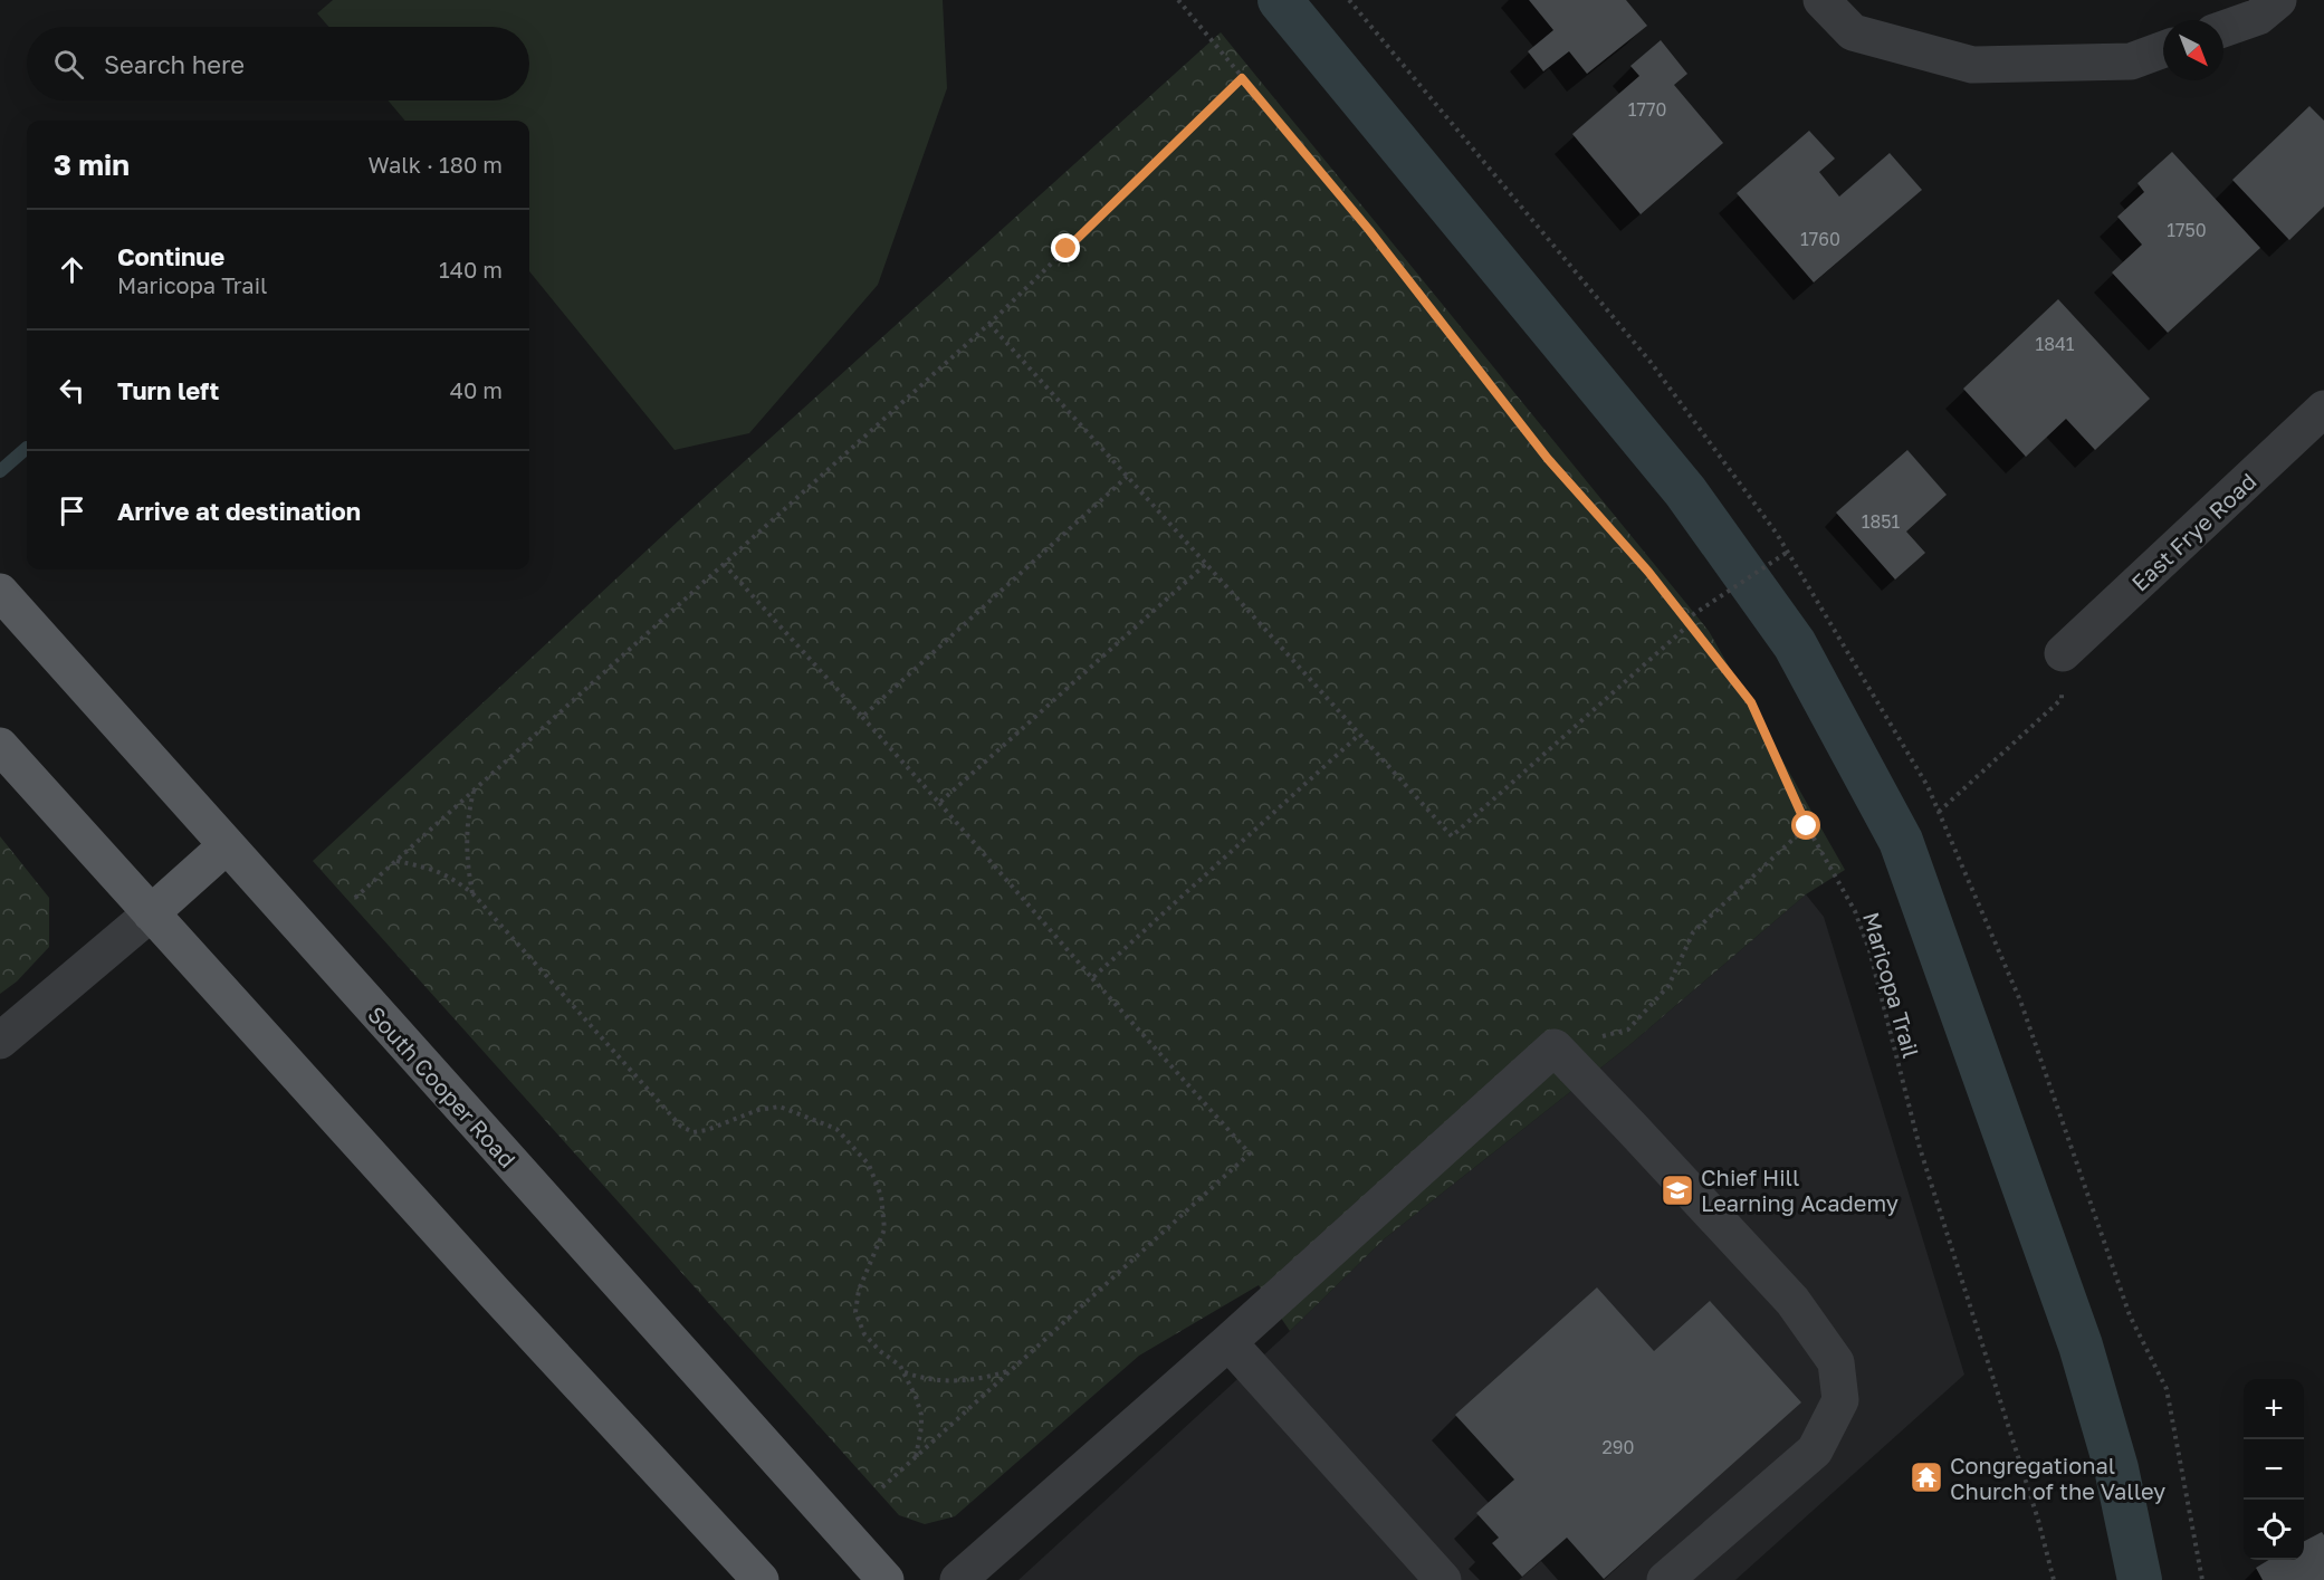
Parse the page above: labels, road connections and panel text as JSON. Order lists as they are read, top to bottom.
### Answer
{
  "streets": {
    "main road": ["South Cooper Road"],
    "street": ["East Frye Road"],
    "path": ["Maricopa Trail"]
  },
  "places": {
    "school or university": ["Chief Hill Learning Academy"],
    "temple": ["Congregational Church of the Valley"]
  },
  "house_numbers": [
    "1770",
    "1750",
    "1760",
    "1841",
    "1851",
    "290"
  ],
  "north": "bottom right",
  "page": {
    "search": "Search here",
    "heading": ["3 min", "Walk · 180 m"],
    "list": [
      ["Continue", "Maricopa Trail", "140 m"],
      ["Turn left", "40 m"],
      "Arrive at destination"
    ],
    "map_buttons": ["+", "−"]
  }
}
